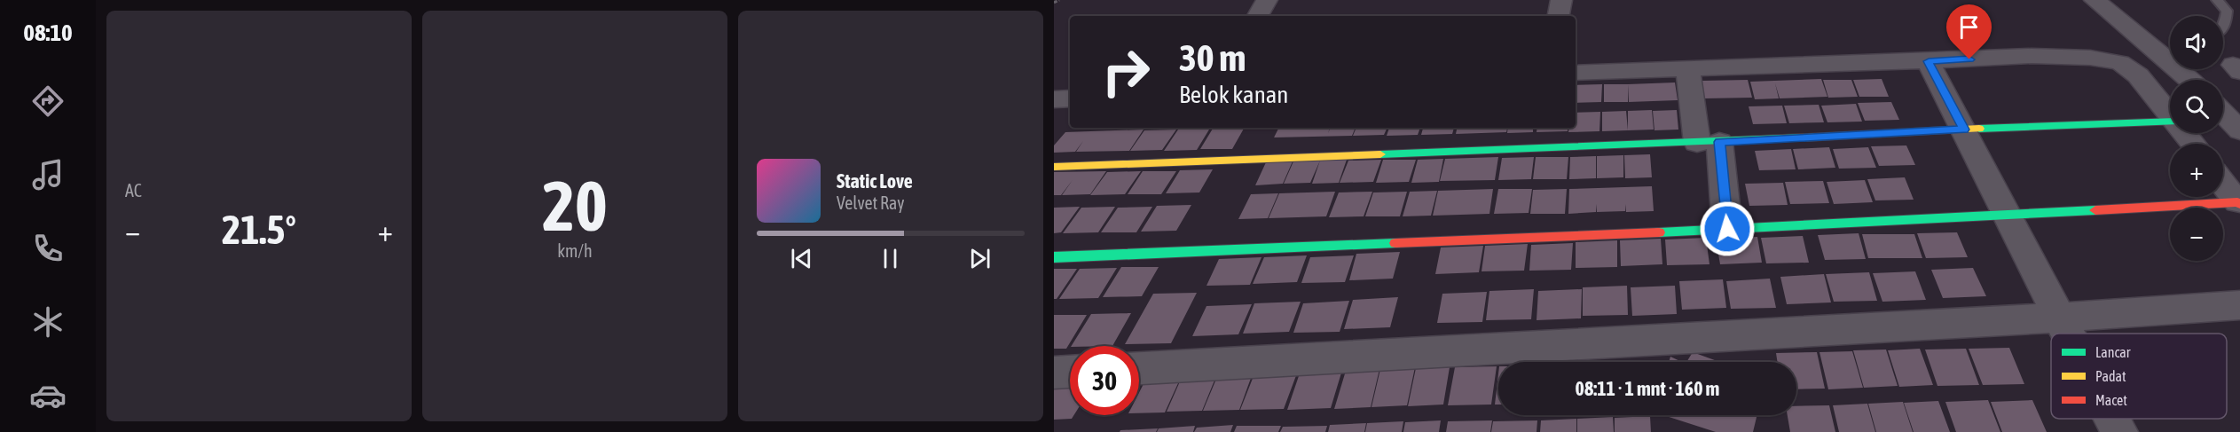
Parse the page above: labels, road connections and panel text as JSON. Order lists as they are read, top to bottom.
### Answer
{
  "legend": ["Lancar", "Padat", "Macet"],
  "page": {
    "tabs": "08:10",
    "tile": [
      "AC",
      ["20", "km/h"]
    ],
    "map_buttons": ["+", "−"],
    "turn": ["30 m", "Belok kanan"],
    "song": ["Static Love", "Velvet Ray"],
    "heat": ["−", "21.5°", "+"],
    "limit": "30",
    "trip": "08:11 · 1 mnt · 160 m"
  }
}
